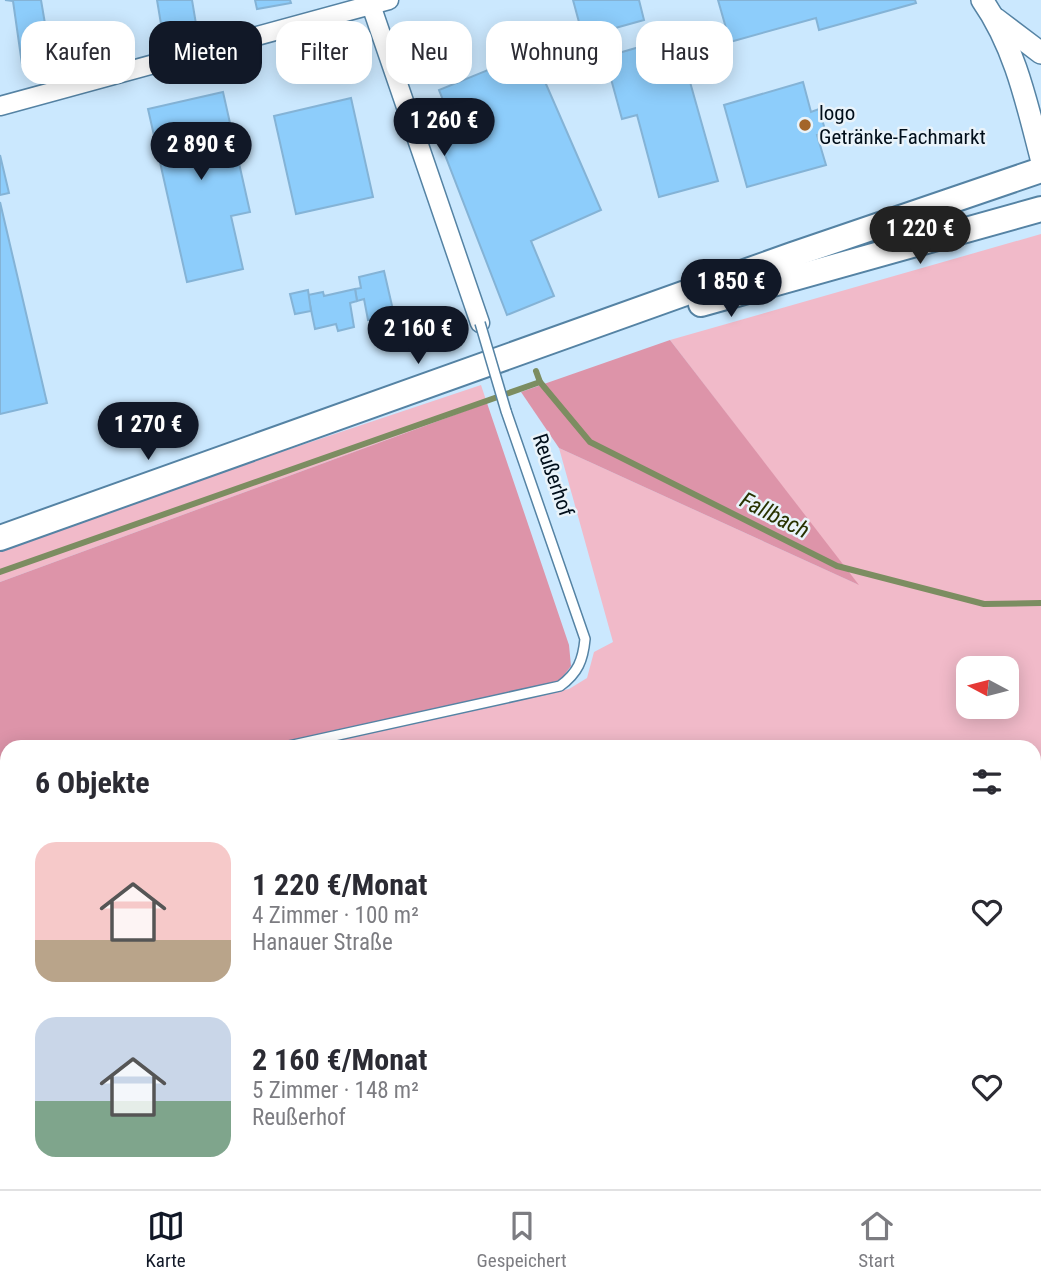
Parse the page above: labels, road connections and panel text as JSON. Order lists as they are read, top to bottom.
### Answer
{
  "streets": {
    "street": ["Reußerhof"]
  },
  "water": ["Fallbach"],
  "places": ["logo Getränke-Fachmarkt"],
  "north": "left",
  "page": {
    "chip": [
      "Kaufen",
      "Mieten",
      "Filter",
      "Neu",
      "Wohnung",
      "Haus"
    ],
    "price": [
      "1 260 €",
      "2 890 €",
      "1 220 €",
      "1 850 €",
      "2 160 €",
      "1 270 €"
    ],
    "heading": "6 Objekte",
    "list": [
      {
        "name": "1 220 €/Monat",
        "note": "4 Zimmer · 100 m² · Hanauer Straße"
      },
      {
        "name": "2 160 €/Monat",
        "note": "5 Zimmer · 148 m² · Reußerhof"
      }
    ],
    "tabs": ["Karte", "Gespeichert", "Start"]
  }
}
